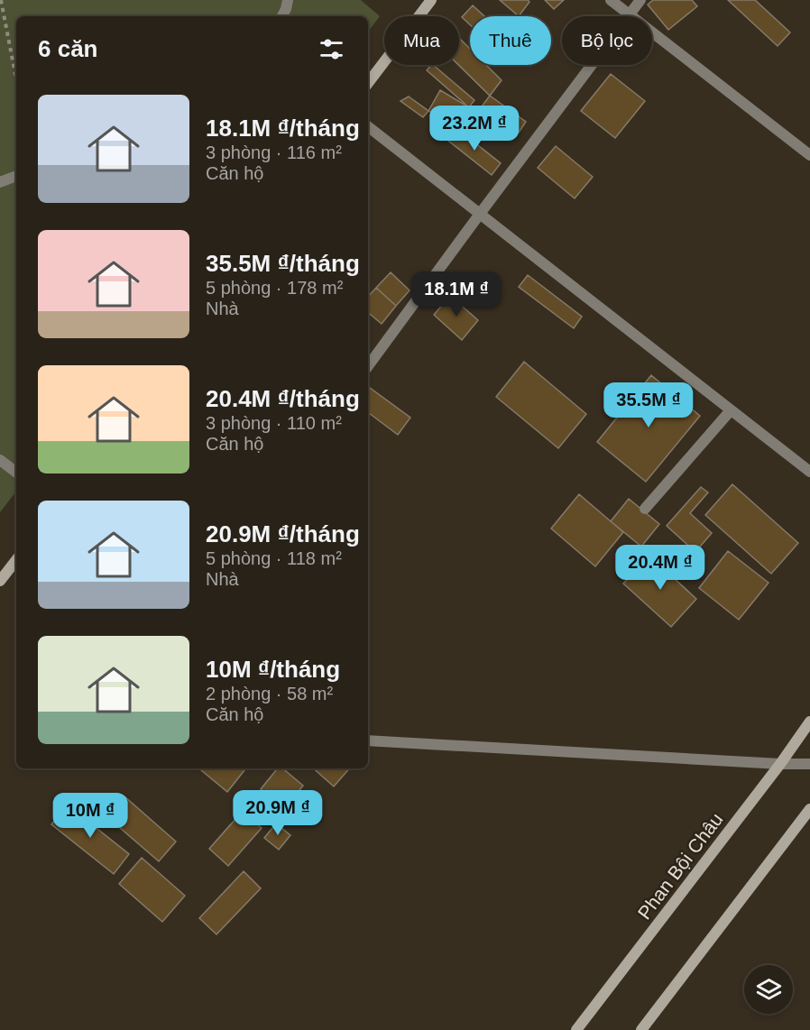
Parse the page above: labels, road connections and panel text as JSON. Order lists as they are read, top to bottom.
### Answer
{
  "streets": {
    "street": ["Phan Bội Châu"]
  },
  "page": {
    "chip": ["Mua", "Thuê", "Bộ lọc"],
    "heading": "6 căn",
    "list": [
      {
        "name": "18.1M ₫/tháng",
        "note": "3 phòng · 116 m² · Căn hộ"
      },
      {
        "name": "35.5M ₫/tháng",
        "note": "5 phòng · 178 m² · Nhà"
      },
      {
        "name": "20.4M ₫/tháng",
        "note": "3 phòng · 110 m² · Căn hộ"
      },
      {
        "name": "20.9M ₫/tháng",
        "note": "5 phòng · 118 m² · Nhà"
      },
      {
        "name": "10M ₫/tháng",
        "note": "2 phòng · 58 m² · Căn hộ"
      }
    ],
    "price": [
      "23.2M ₫",
      "18.1M ₫",
      "35.5M ₫",
      "20.4M ₫",
      "20.9M ₫",
      "10M ₫"
    ]
  }
}
